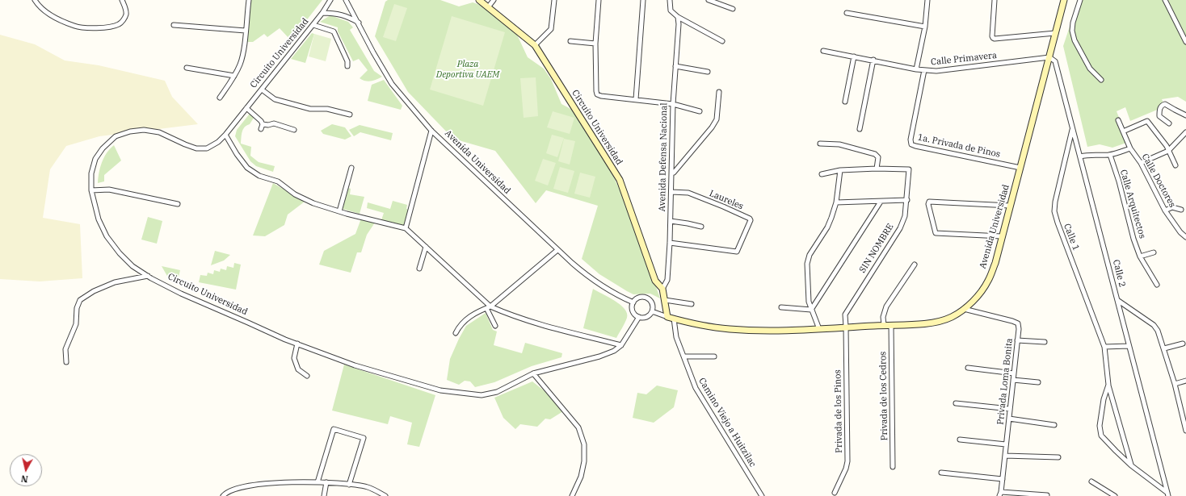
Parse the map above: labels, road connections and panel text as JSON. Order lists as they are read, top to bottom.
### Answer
{
  "streets": {
    "street": [
      "Circuito Universidad",
      "Calle Primavera",
      "1a. Privada de Pinos",
      "Avenida Defensa Nacional",
      "Avenida Universidad",
      "Calle Doctores",
      "Laureles",
      "Calle Arquitectos",
      "Calle 1",
      "SIN NOMBRE",
      "Calle 2",
      "Privada Loma Bonita",
      "Privada de los Cedros",
      "Privada de los Pinos",
      "Camino Viejo a Huitzilac"
    ]
  },
  "crossings": [
    ["Circuito Universidad", "Avenida Defensa Nacional"],
    ["Circuito Universidad", "Avenida Universidad"],
    ["Calle Primavera", "1a. Privada de Pinos"],
    ["Calle Primavera", "Avenida Universidad"],
    ["Calle Primavera", "Calle 2"],
    ["1a. Privada de Pinos", "Avenida Universidad"],
    ["Avenida Defensa Nacional", "Laureles"],
    ["Avenida Universidad", "SIN NOMBRE"],
    ["Avenida Universidad", "Calle 2"],
    ["Avenida Universidad", "Privada Loma Bonita"],
    ["Avenida Universidad", "Privada de los Cedros"],
    ["Avenida Universidad", "Privada de los Pinos"],
    ["Avenida Universidad", "Camino Viejo a Huitzilac"],
    ["Calle 1", "Calle 2"],
    ["SIN NOMBRE", "Privada de los Pinos"]
  ],
  "parks": ["Plaza Deportiva UAEM"],
  "north": "bottom"
}
